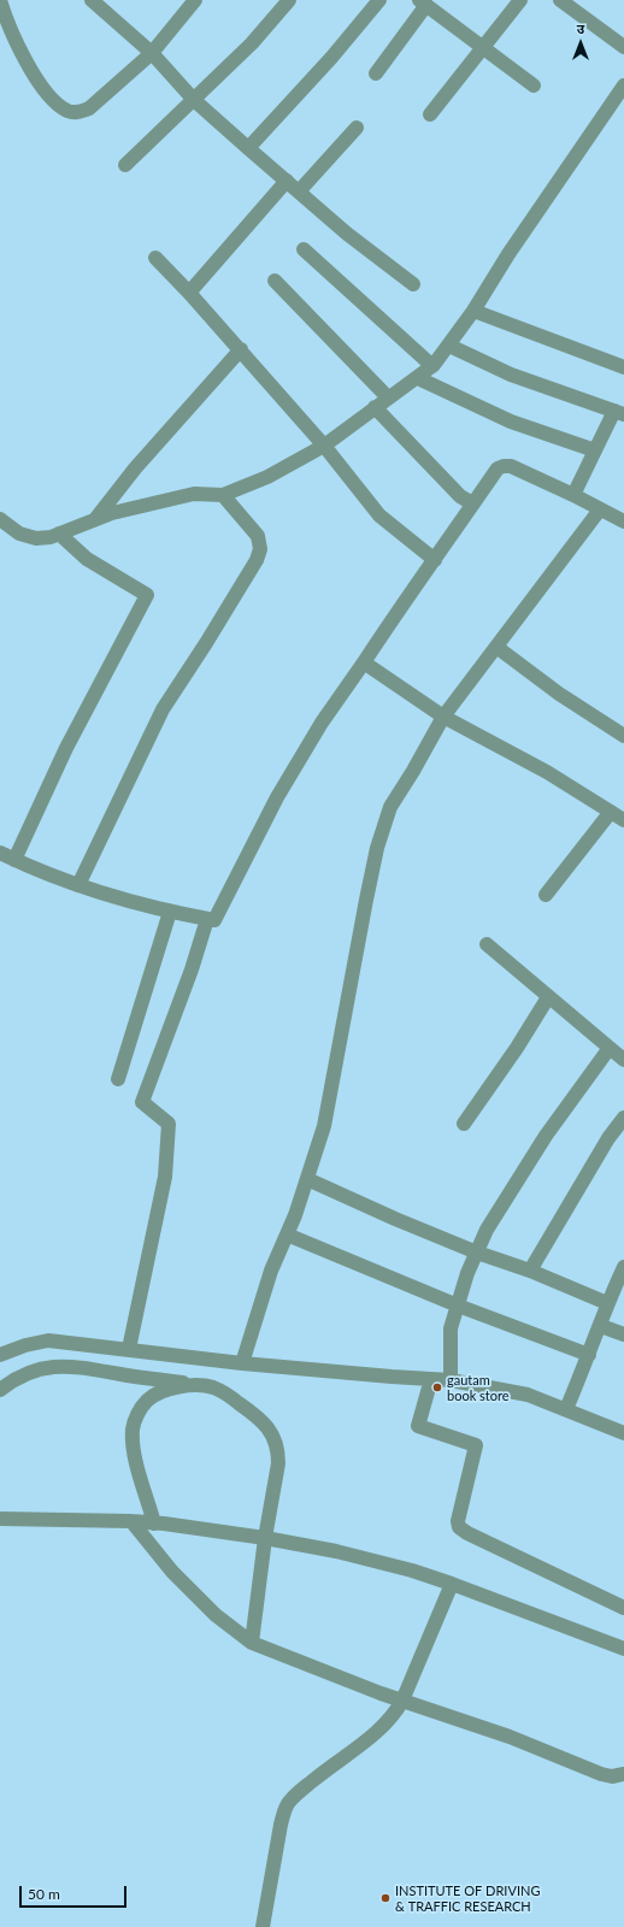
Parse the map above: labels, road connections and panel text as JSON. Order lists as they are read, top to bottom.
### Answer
{
  "places": ["gautam book store", "INSTITUTE OF DRIVING & TRAFFIC RESEARCH"],
  "scale_bar": "50 m",
  "north": "top"
}
